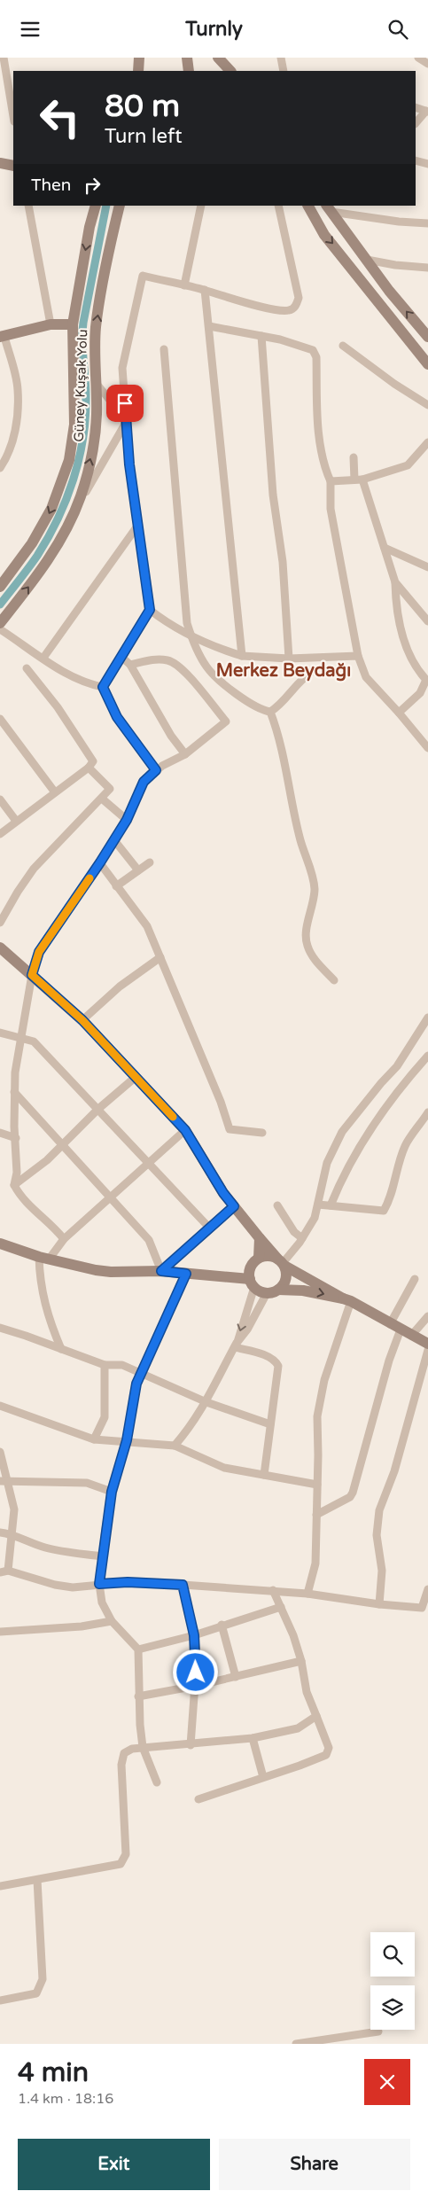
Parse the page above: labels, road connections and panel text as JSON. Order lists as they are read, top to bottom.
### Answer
{
  "streets": {
    "main road": ["Güney Kuşak Yolu"]
  },
  "districts": ["Merkez Beydağı"],
  "page": {
    "header": "Turnly",
    "turn": ["80 m", "Turn left"],
    "then": "Then",
    "heading": ["4 min", "1.4 km · 18:16"],
    "buttons": ["Exit", "Share"]
  }
}
